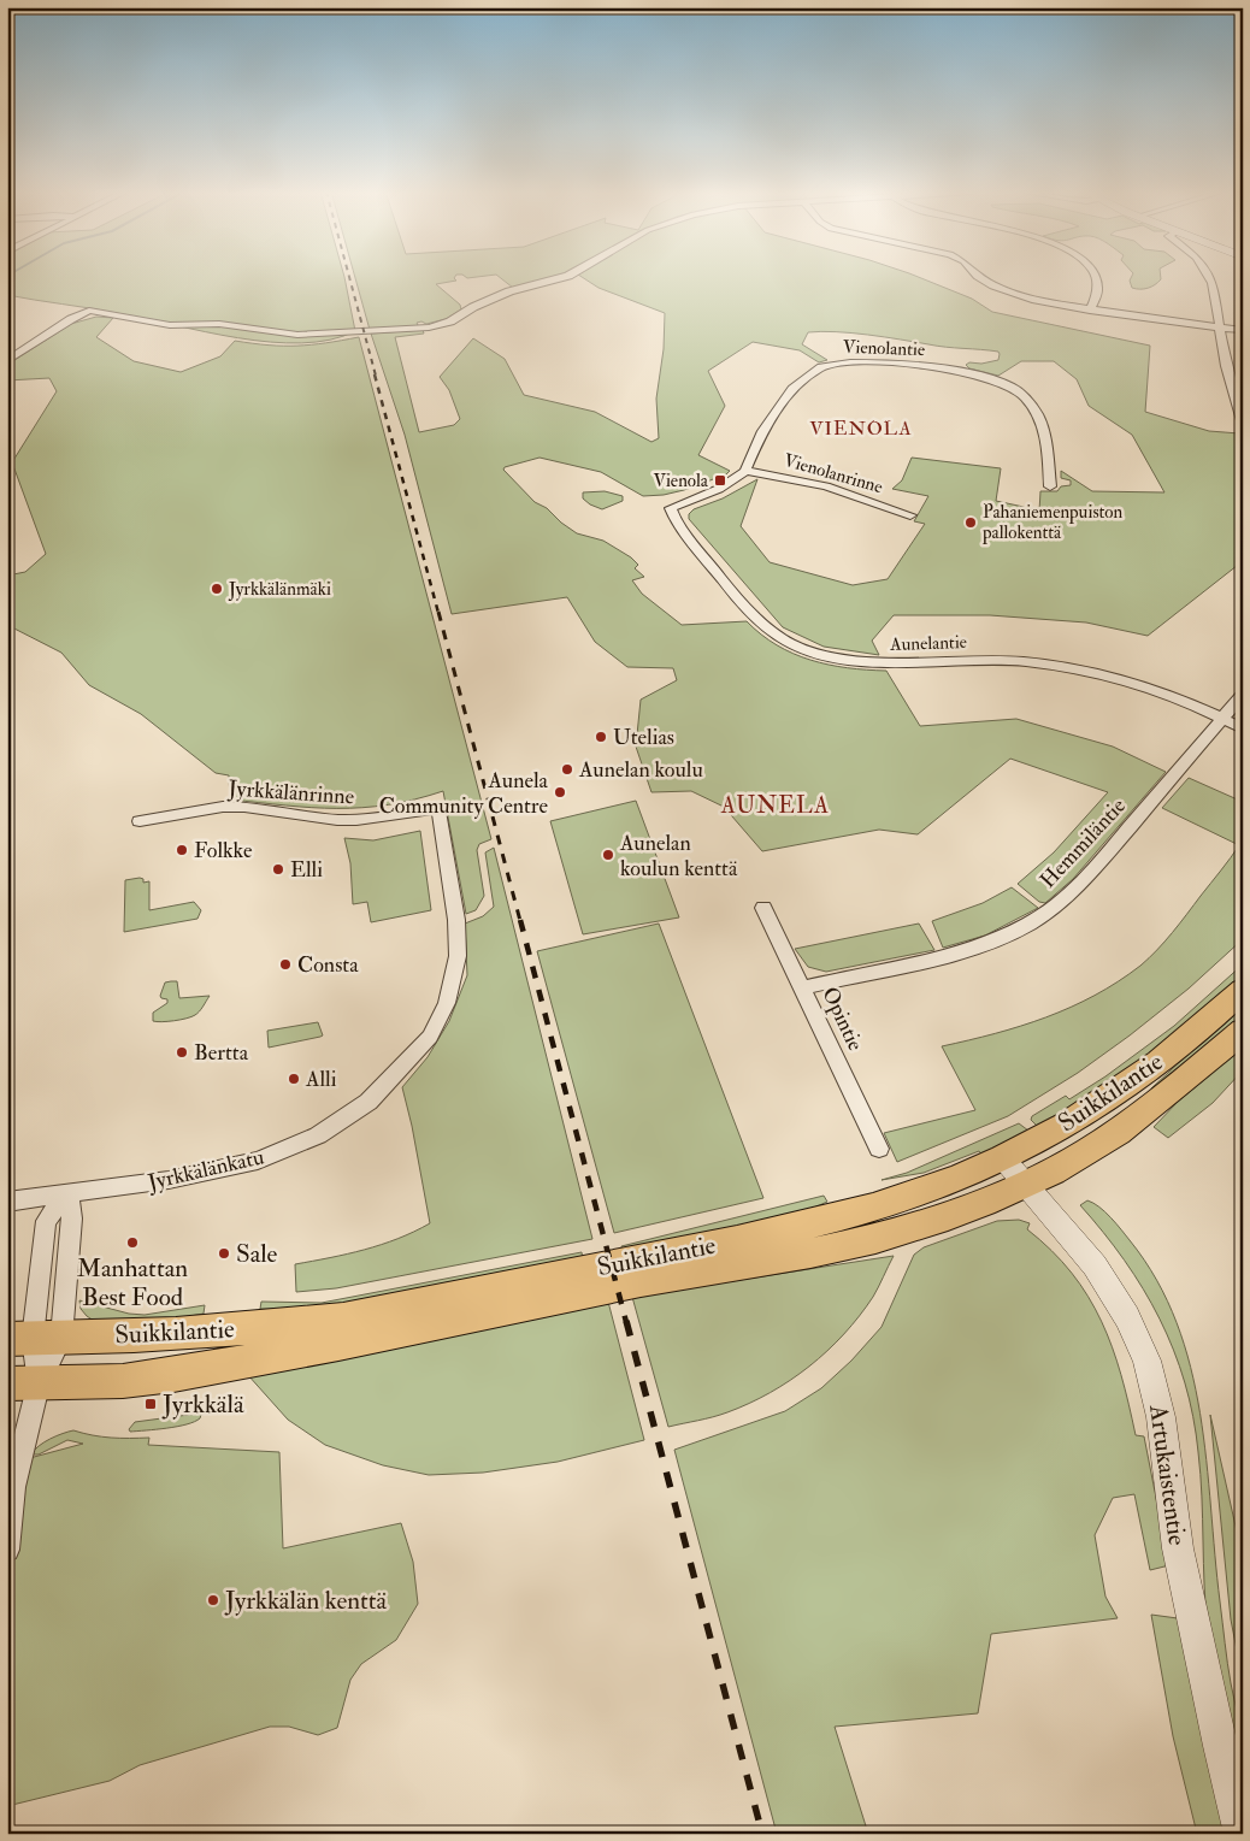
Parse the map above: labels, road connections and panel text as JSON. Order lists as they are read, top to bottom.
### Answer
{
  "streets": {
    "main road": ["Suikkilantie"],
    "street": [
      "Vienolantie",
      "Vienolanrinne",
      "Aunelantie",
      "Jyrkkälänrinne",
      "Hemmiläntie",
      "Opintie",
      "Jyrkkälänkatu",
      "Artukaistentie"
    ]
  },
  "crossings": [
    ["Vienolantie", "Vienolanrinne"],
    ["Vienolantie", "Aunelantie"],
    ["Vienolanrinne", "Aunelantie"],
    ["Aunelantie", "Hemmiläntie"],
    ["Jyrkkälänrinne", "Jyrkkälänkatu"],
    ["Hemmiläntie", "Opintie"],
    ["Suikkilantie", "Artukaistentie"]
  ],
  "districts": ["VIENOLA", "AUNELA"],
  "places": {
    "transit": ["Vienola", "Jyrkkälä"],
    "other": [
      "Pahaniemenpuiston pallokenttä",
      "Jyrkkälänmäki",
      "Utelias",
      "Aunelan koulu",
      "Aunela Community Centre",
      "Folkke",
      "Aunelan koulun kenttä",
      "Elli",
      "Consta",
      "Bertta",
      "Alli",
      "Manhattan Best Food",
      "Sale",
      "Jyrkkälän kenttä"
    ]
  }
}
